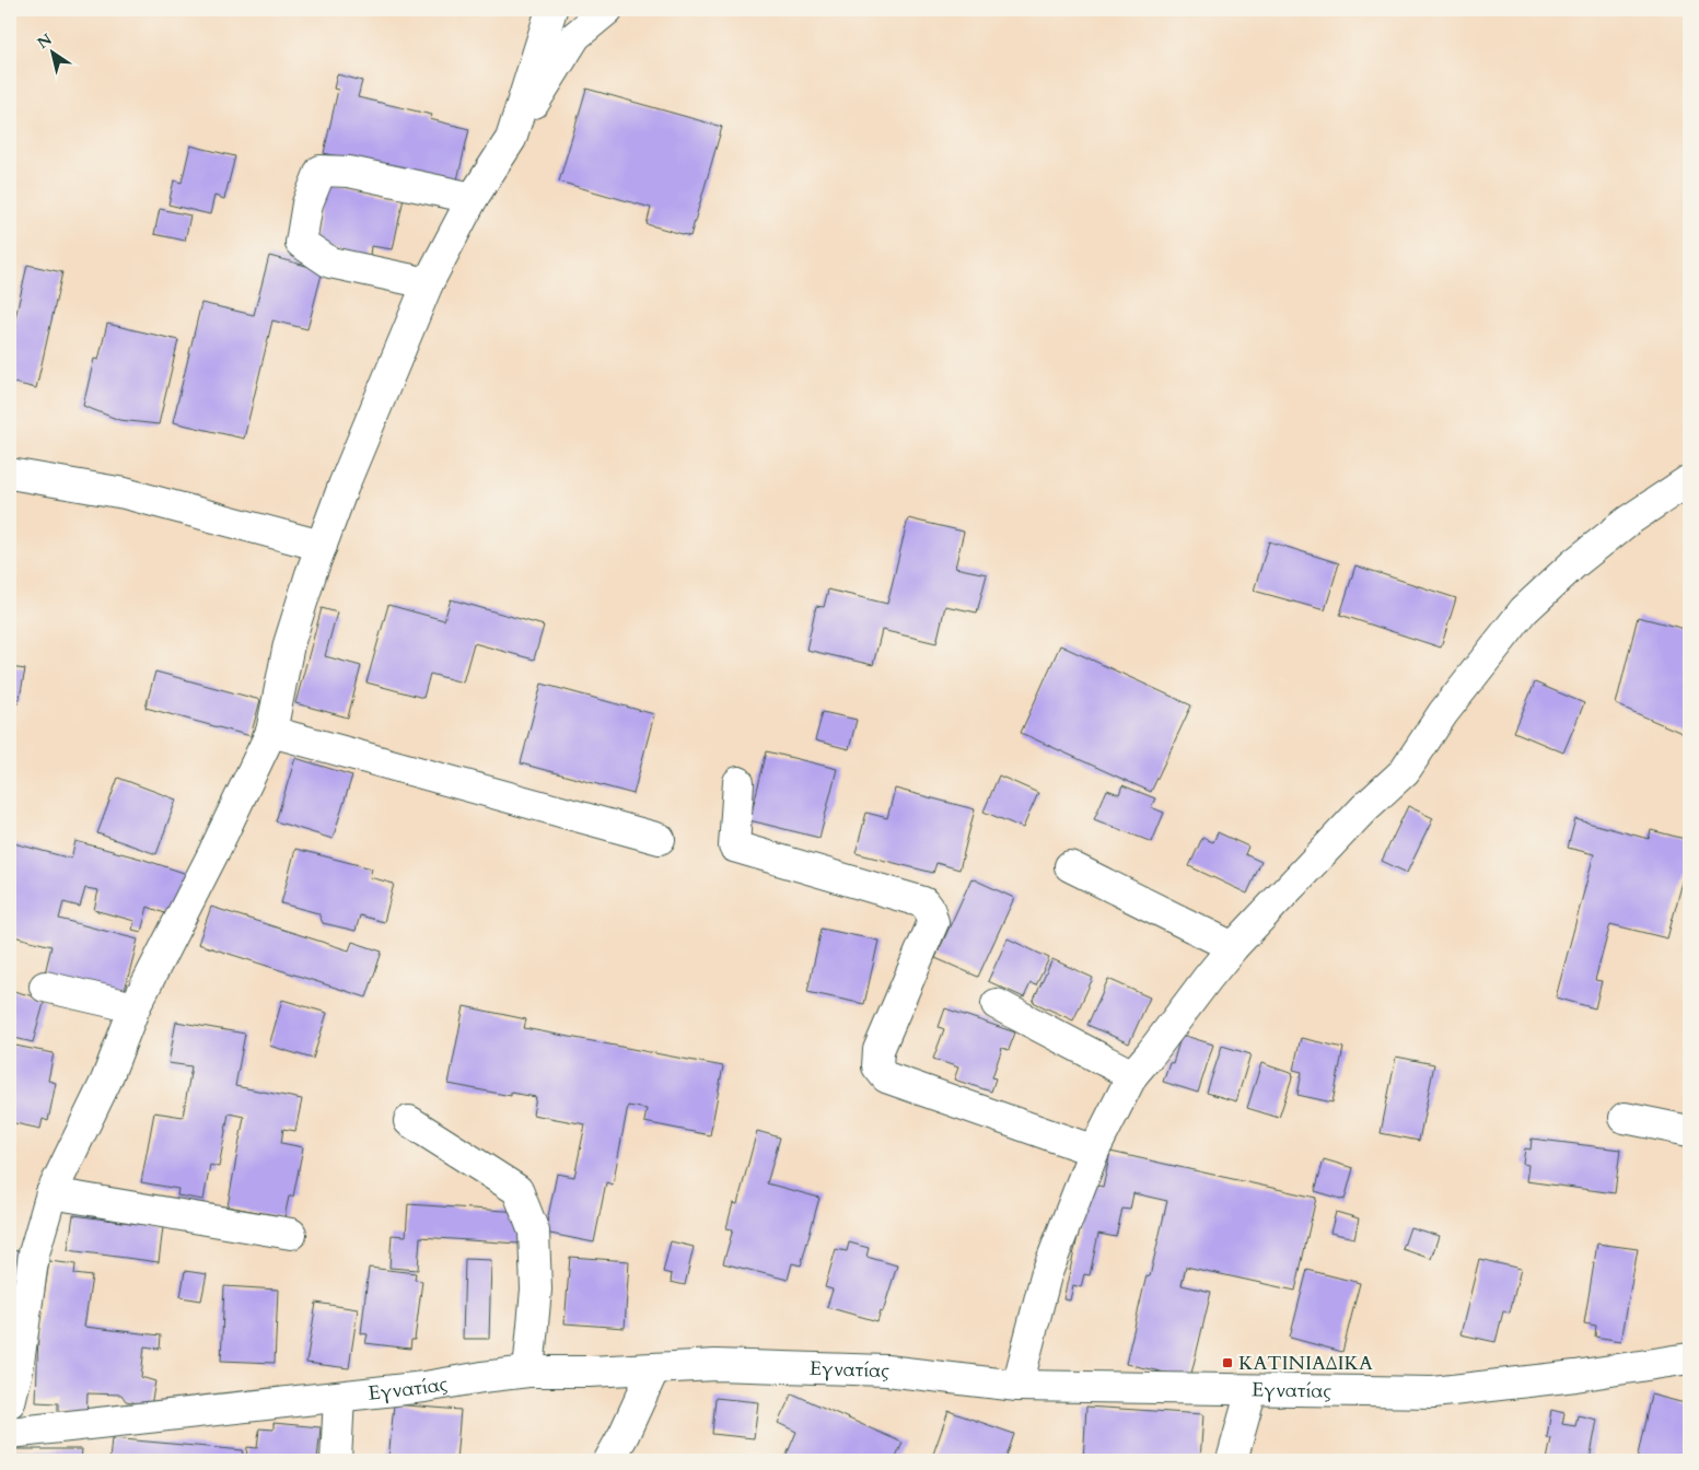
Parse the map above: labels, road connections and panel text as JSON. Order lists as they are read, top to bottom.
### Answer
{
  "streets": {
    "street": ["Εγνατίας"]
  },
  "places": {
    "transit": ["ΚΑΤΙΝΙΑΔΙΚΑ"]
  },
  "north": "top left"
}
